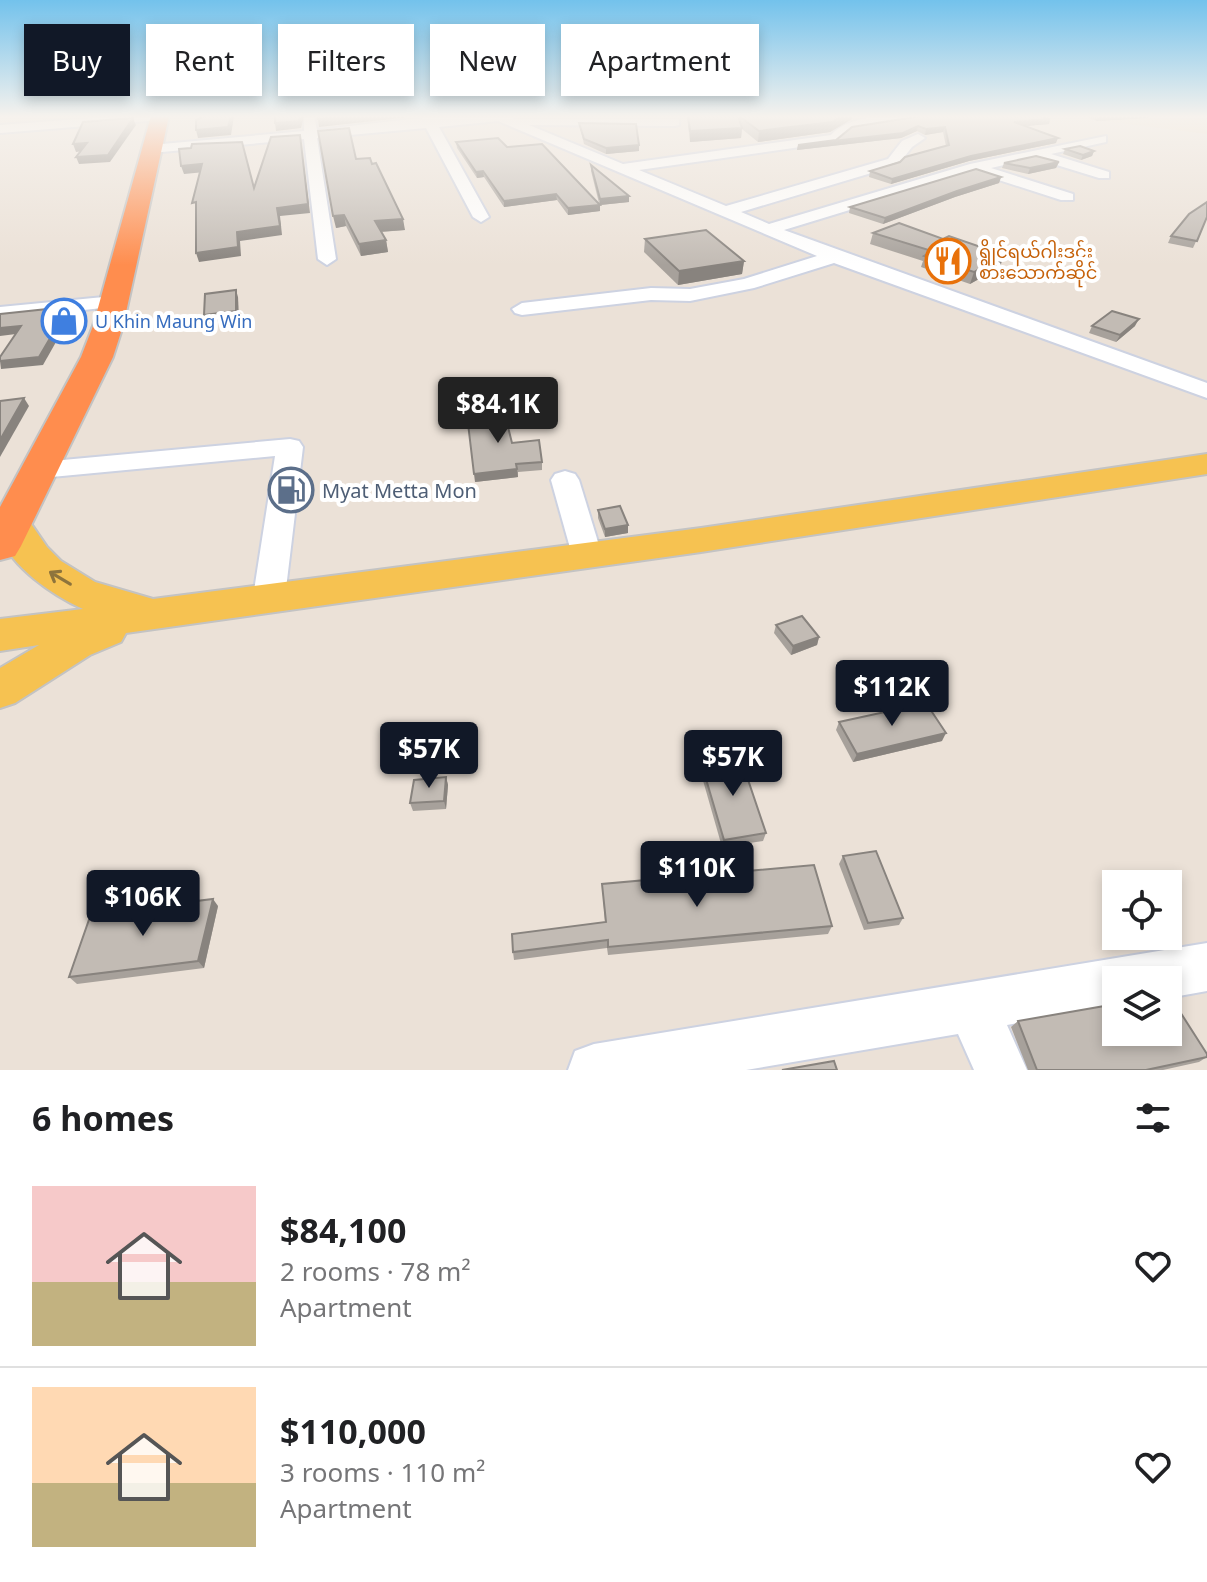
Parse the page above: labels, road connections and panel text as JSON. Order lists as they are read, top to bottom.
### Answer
{
  "places": {
    "restaurant": ["ရွိုင်ရယ်ဂါးဒင်း စားသောက်ဆိုင်"],
    "shop": ["U Khin Maung Win"],
    "fuel station": ["Myat Metta Mon"]
  },
  "page": {
    "chip": [
      "Buy",
      "Rent",
      "Filters",
      "New",
      "Apartment"
    ],
    "price": [
      "$84.1K",
      "$112K",
      "$57K",
      "$57K",
      "$110K",
      "$106K"
    ],
    "heading": "6 homes",
    "list": [
      {
        "name": "$84,100",
        "note": "2 rooms · 78 m² · Apartment"
      },
      {
        "name": "$110,000",
        "note": "3 rooms · 110 m² · Apartment"
      }
    ]
  }
}
